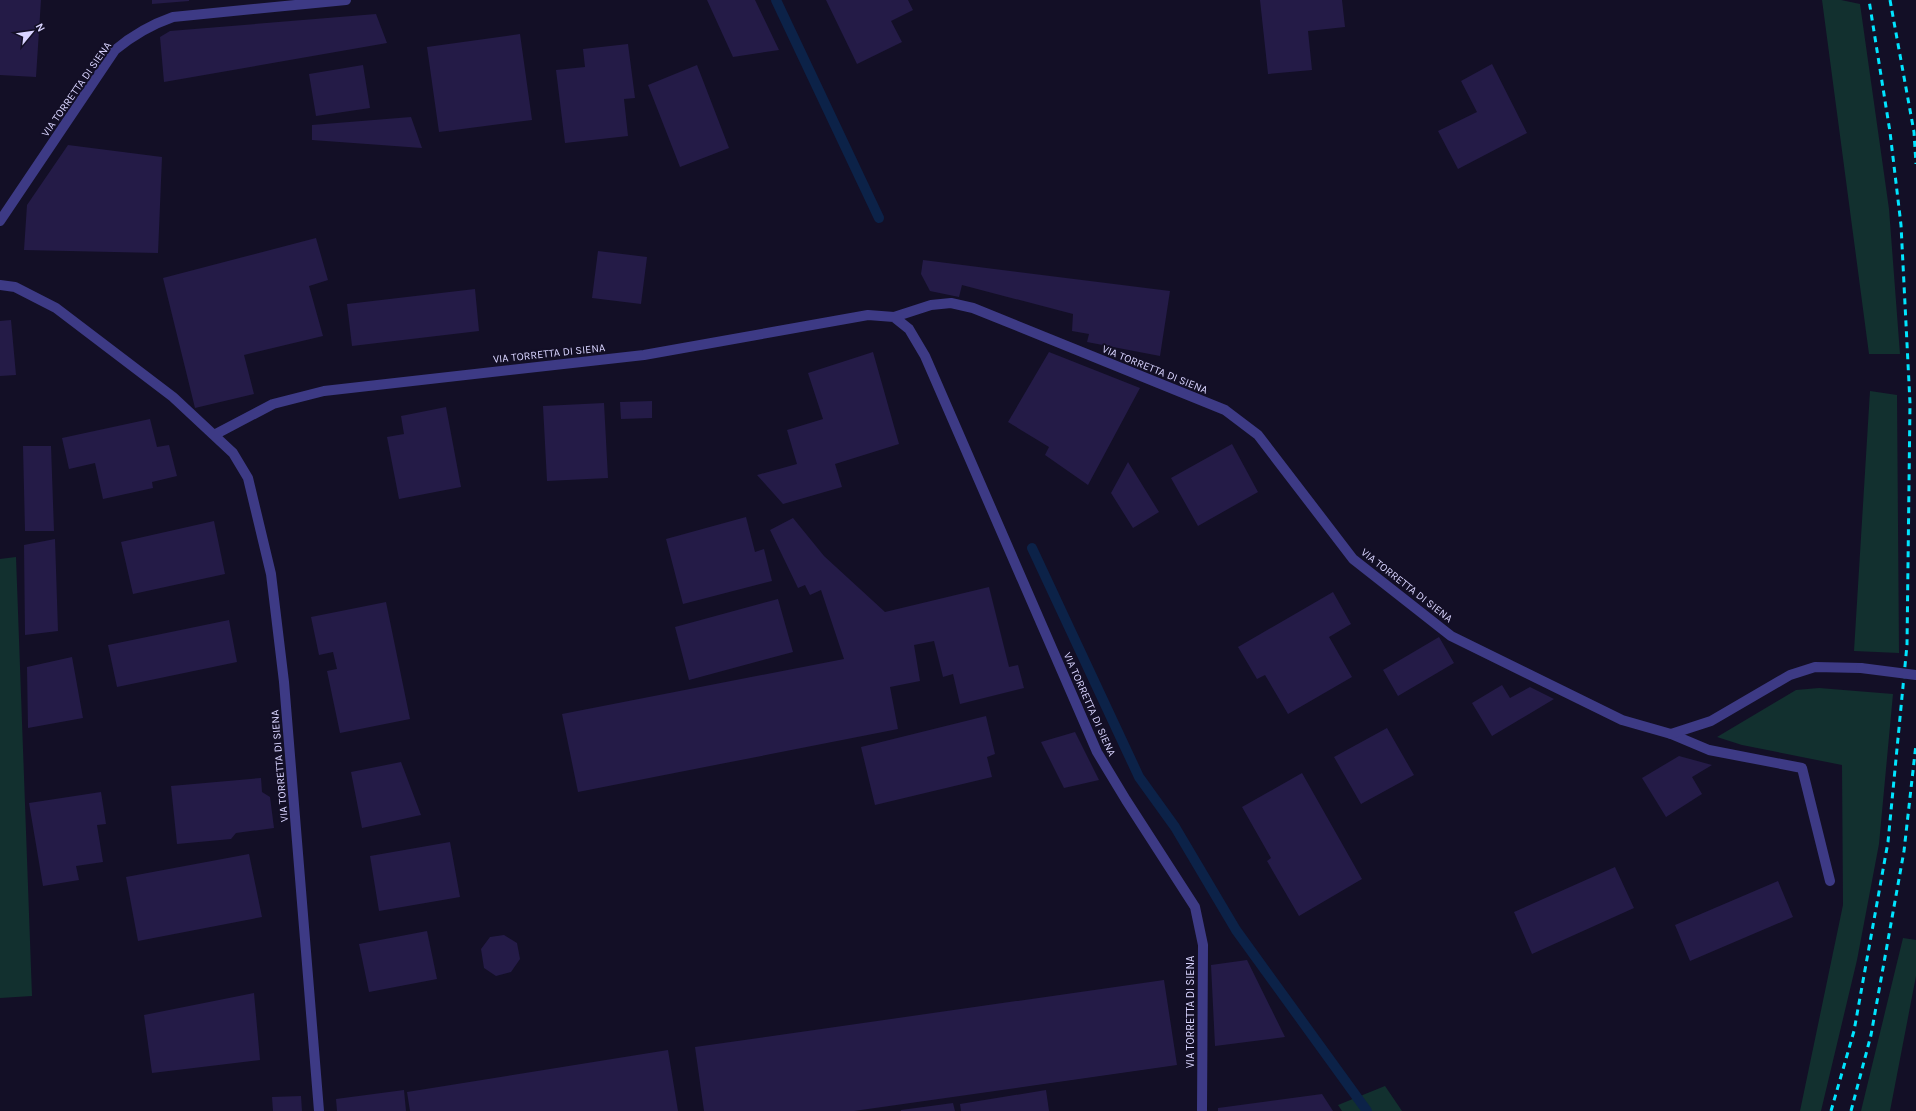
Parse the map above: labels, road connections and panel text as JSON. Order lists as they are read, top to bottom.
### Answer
{
  "streets": {
    "street": ["VIA TORRETTA DI SIENA"]
  },
  "north": "top right"
}
